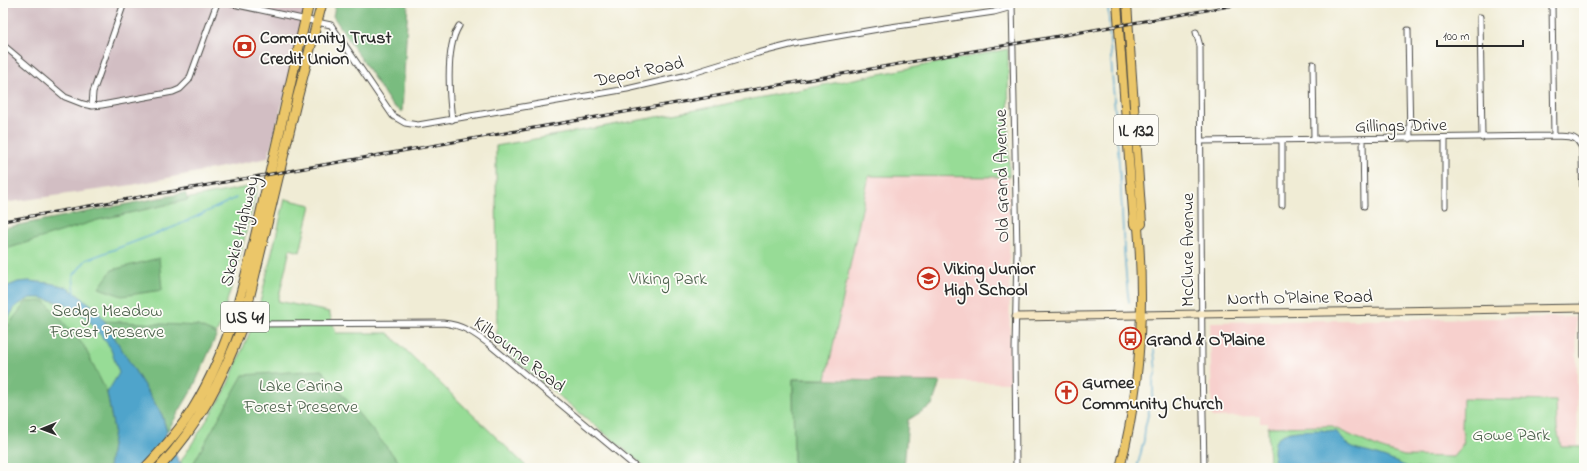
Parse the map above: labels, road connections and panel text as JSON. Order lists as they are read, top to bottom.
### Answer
{
  "streets": {
    "highway": ["Skokie Highway", "US 41"],
    "main road": ["IL 132"],
    "street": [
      "Depot Road",
      "Gillings Drive",
      "Old Grand Avenue",
      "McClure Avenue",
      "North O'Plaine Road",
      "Kilbourne Road"
    ]
  },
  "crossings": [
    ["Depot Road", "Old Grand Avenue"],
    ["Depot Road", "Skokie Highway"],
    ["Gillings Drive", "McClure Avenue"],
    ["IL 132", "North O'Plaine Road"],
    ["Old Grand Avenue", "North O'Plaine Road"],
    ["Skokie Highway", "Kilbourne Road"],
    ["McClure Avenue", "North O'Plaine Road"]
  ],
  "parks": [
    "Viking Park",
    "Sedge Meadow Forest Preserve",
    "Lake Carina Forest Preserve",
    "Gowe Park"
  ],
  "places": {
    "bank": ["Community Trust Credit Union"],
    "school or university": ["Viking Junior High School"],
    "bus stop": ["Grand & O'Plaine"],
    "church": ["Gurnee Community Church"]
  },
  "scale_bar": "100 m",
  "north": "left"
}
